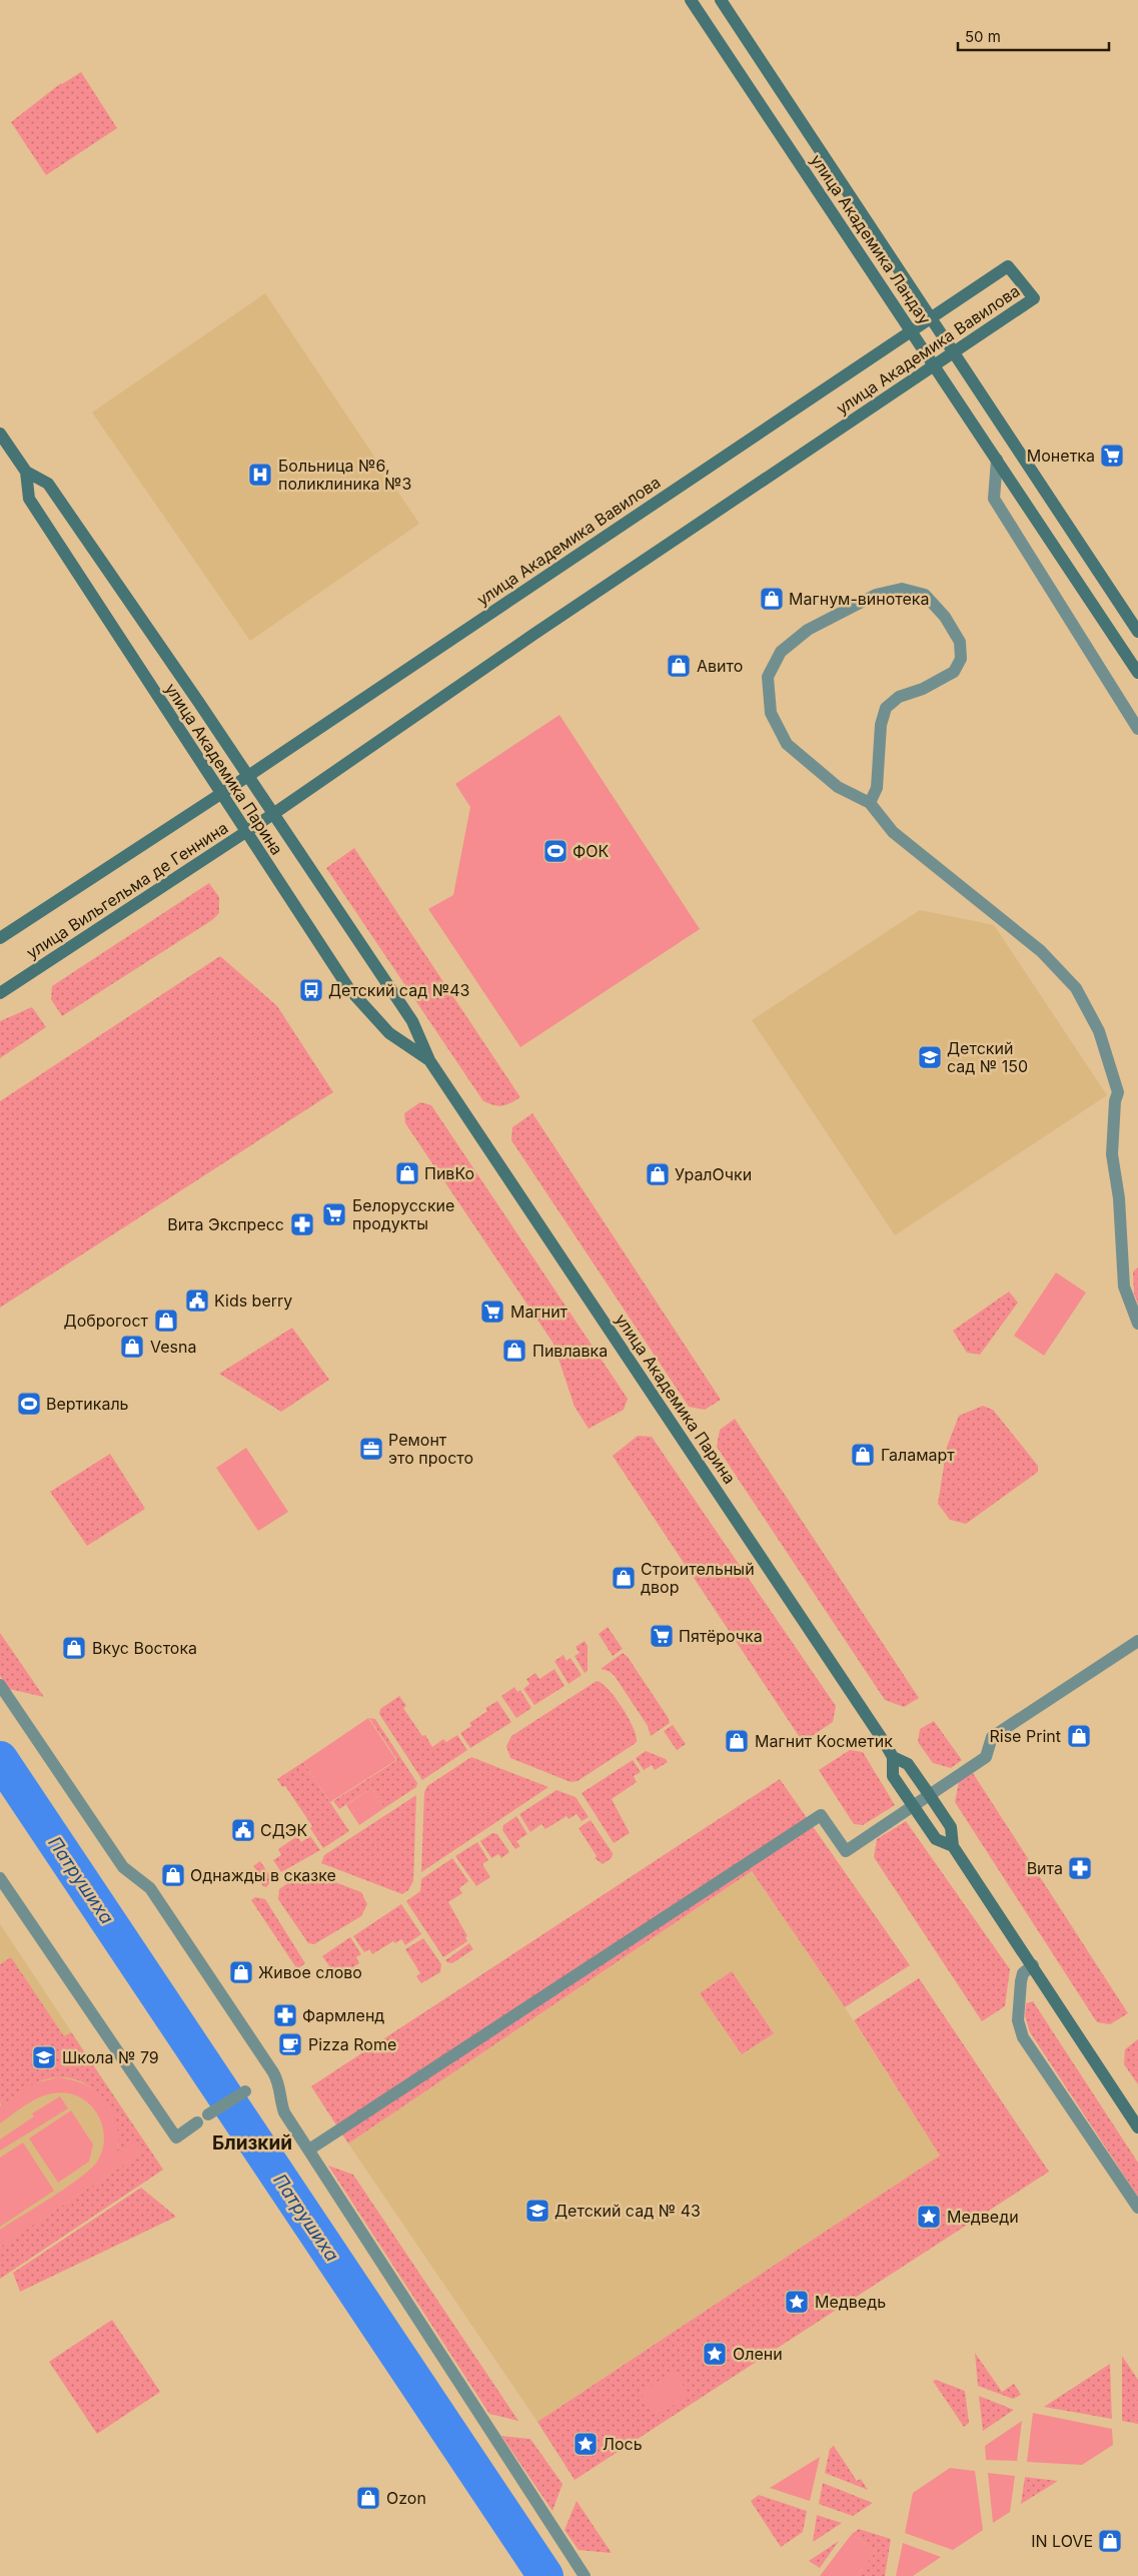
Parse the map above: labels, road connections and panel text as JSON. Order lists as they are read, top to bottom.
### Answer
{
  "streets": {
    "street": [
      "улица Академика Ландау",
      "улица Академика Вавилова",
      "улица Академика Парина",
      "улица Вильгельма де Геннина"
    ]
  },
  "crossings": [
    ["улица Академика Ландау", "улица Академика Вавилова"],
    ["улица Академика Вавилова", "улица Академика Парина"],
    ["улица Академика Вавилова", "улица Вильгельма де Геннина"],
    ["улица Академика Парина", "улица Вильгельма де Геннина"]
  ],
  "districts": ["Близкий"],
  "water": ["Патрушиха"],
  "places": {
    "supermarket": [
      "Монетка",
      "Белорусские продукты",
      "Магнит",
      "Пятёрочка"
    ],
    "hospital": ["Больница №6, поликлиника №3"],
    "shop": [
      "Магнум-винотека",
      "Авито",
      "ПивКо",
      "УралОчки",
      "Доброгост",
      "Vesna",
      "Пивлавка",
      "Галамарт",
      "Строительный двор",
      "Вкус Востока",
      "Rise Print",
      "Магнит Косметик",
      "Однажды в сказке",
      "Живое слово",
      "Ozon",
      "IN LOVE"
    ],
    "sports": ["ФОК", "Вертикаль"],
    "bus stop": ["Детский сад №43"],
    "school or university": ["Детский сад № 150", "Школа № 79", "Детский сад № 43"],
    "pharmacy": ["Вита Экспресс", "Вита", "Фармленд"],
    "public building": ["Kids berry", "СДЭК"],
    "office": ["Ремонт это просто"],
    "cafe": ["Pizza Rome"],
    "place": [
      "Медведи",
      "Медведь",
      "Олени",
      "Лось"
    ]
  },
  "scale_bar": "50 m"
}
